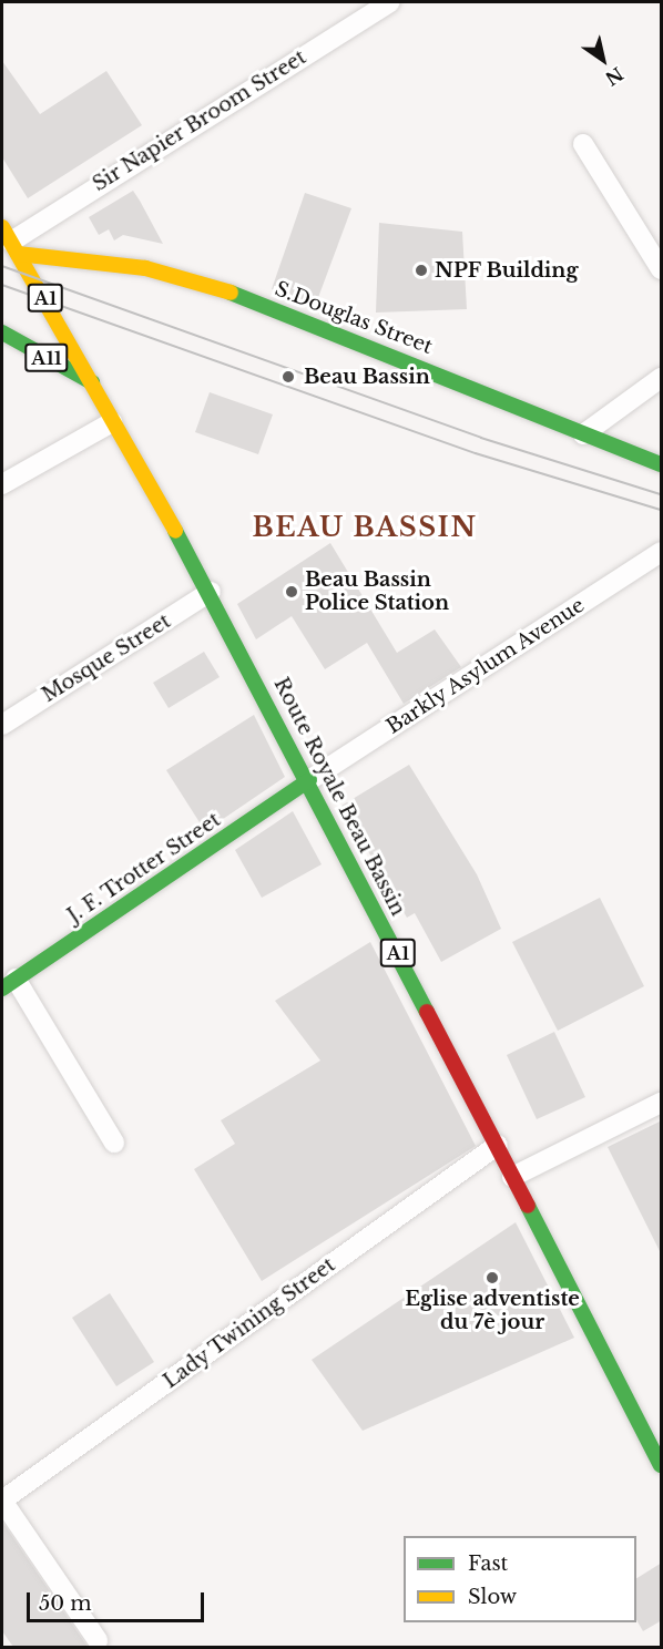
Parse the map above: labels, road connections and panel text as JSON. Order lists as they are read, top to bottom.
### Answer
{
  "streets": {
    "main road": [
      "A1",
      "S.Douglas Street",
      "A11",
      "Route Royale Beau Bassin",
      "J. F. Trotter Street"
    ],
    "street": [
      "Sir Napier Broom Street",
      "Mosque Street",
      "Barkly Asylum Avenue",
      "Lady Twining Street"
    ]
  },
  "crossings": [
    ["Sir Napier Broom Street", "S.Douglas Street"],
    ["Sir Napier Broom Street", "Route Royale Beau Bassin"],
    ["S.Douglas Street", "Route Royale Beau Bassin"],
    ["A11", "Route Royale Beau Bassin"],
    ["Mosque Street", "Route Royale Beau Bassin"],
    ["Barkly Asylum Avenue", "Route Royale Beau Bassin"],
    ["Barkly Asylum Avenue", "J. F. Trotter Street"],
    ["Route Royale Beau Bassin", "J. F. Trotter Street"],
    ["Route Royale Beau Bassin", "Lady Twining Street"]
  ],
  "districts": ["BEAU BASSIN"],
  "places": [
    "NPF Building",
    "Beau Bassin",
    "Beau Bassin Police Station",
    "Eglise adventiste du 7è jour"
  ],
  "legend": ["Fast", "Slow"],
  "scale_bar": "50 m",
  "north": "bottom right"
}
